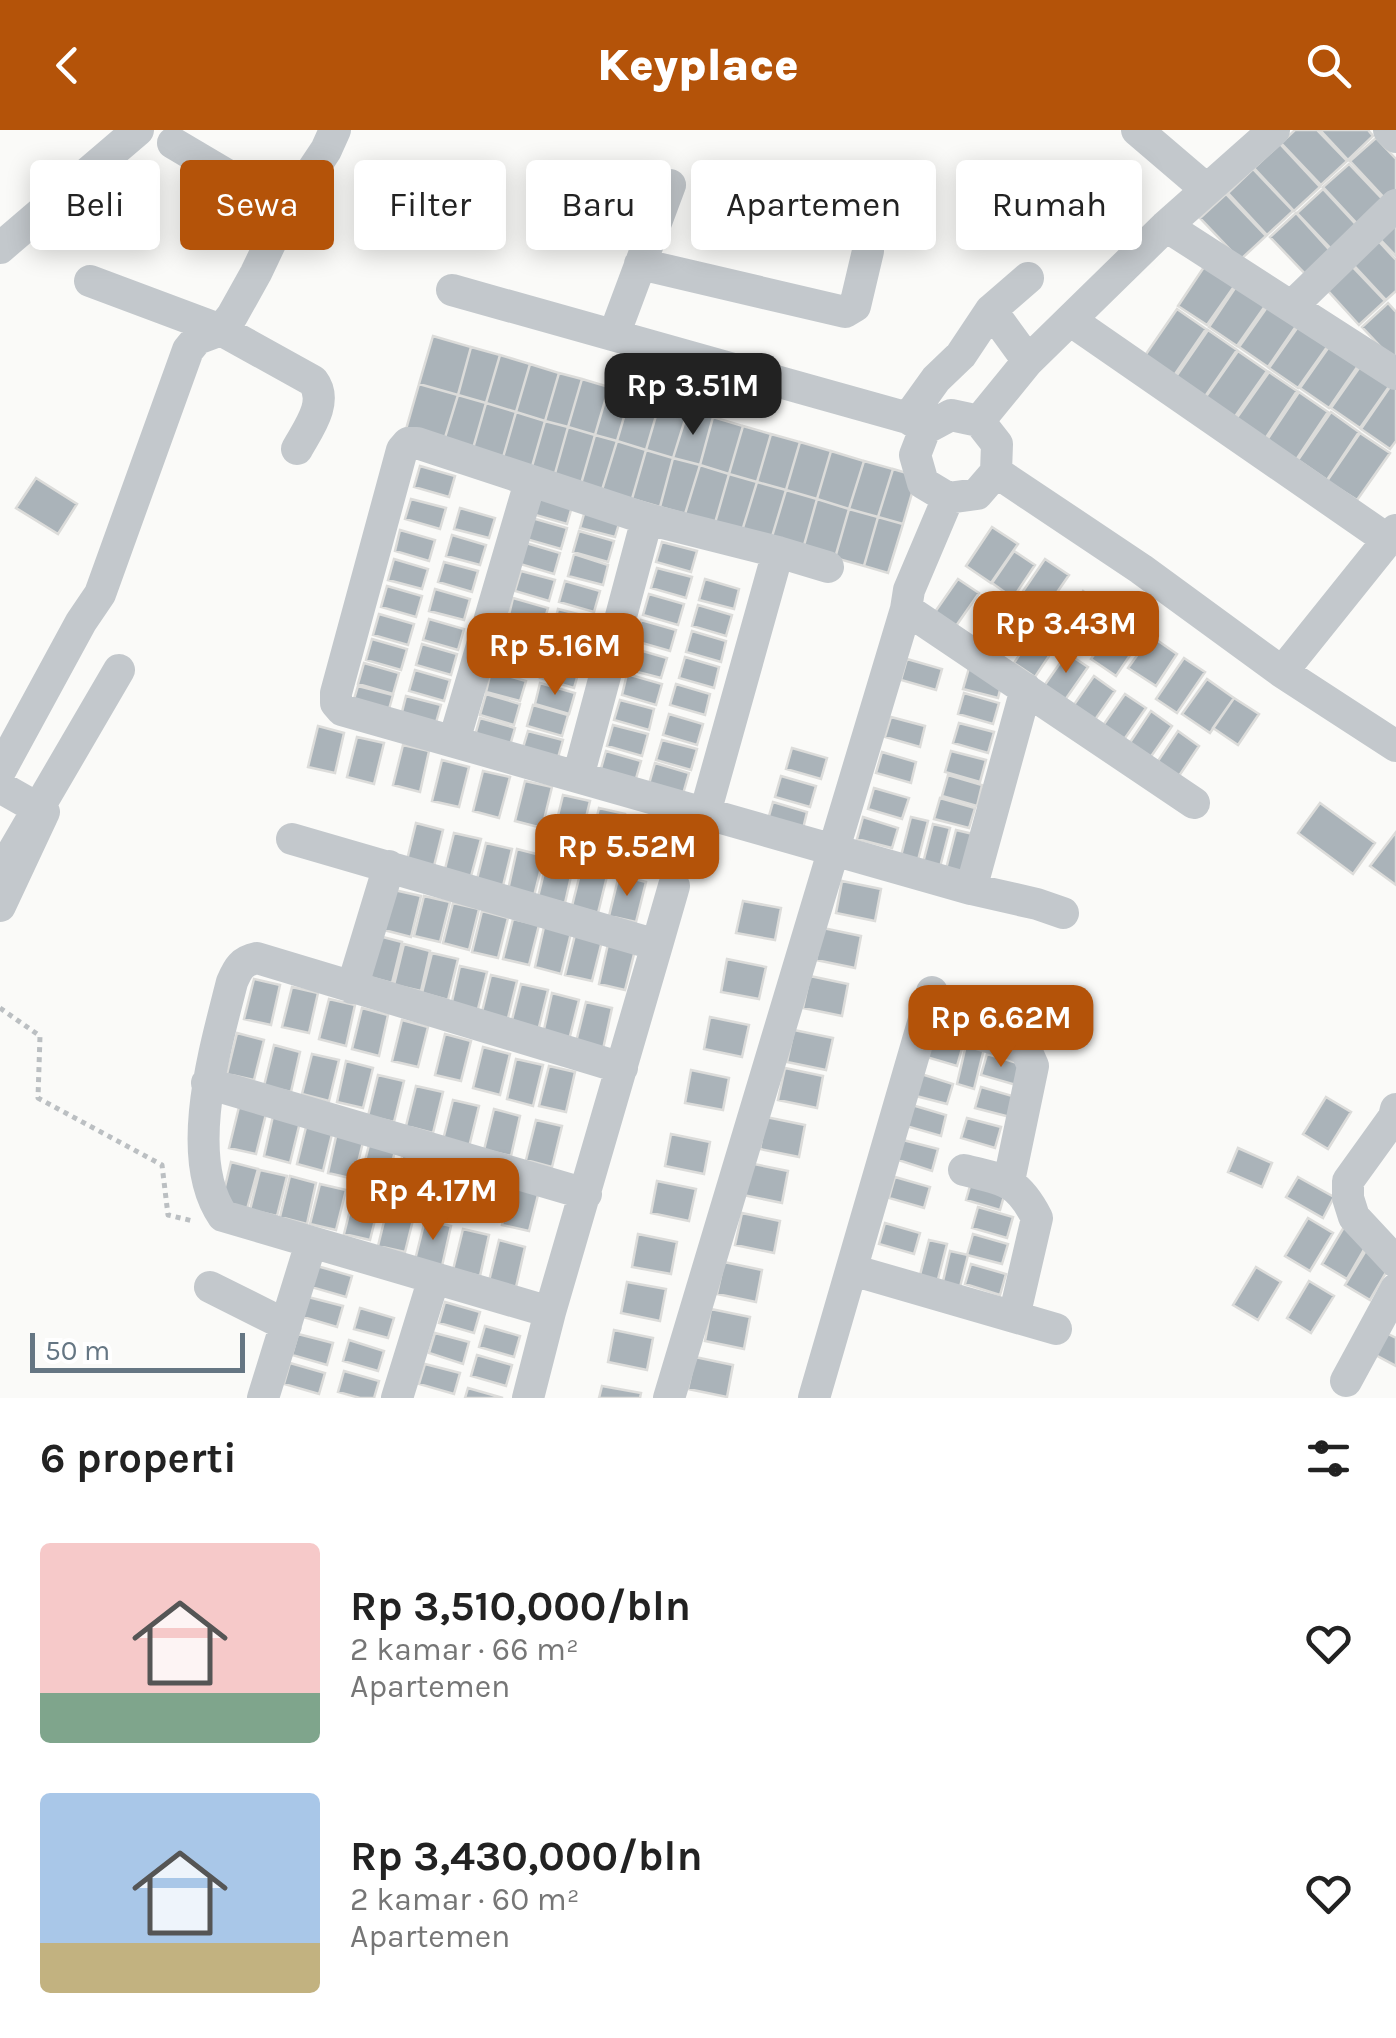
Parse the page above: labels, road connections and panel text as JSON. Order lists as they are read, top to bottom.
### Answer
{
  "scale_bar": "50 m",
  "page": {
    "header": "Keyplace",
    "chip": [
      "Beli",
      "Sewa",
      "Filter",
      "Baru",
      "Apartemen",
      "Rumah"
    ],
    "price": [
      "Rp 3.51M",
      "Rp 3.43M",
      "Rp 5.16M",
      "Rp 5.52M",
      "Rp 6.62M",
      "Rp 4.17M"
    ],
    "scale": "50 m",
    "heading": "6 properti",
    "list": [
      {
        "name": "Rp 3,510,000/bln",
        "note": "2 kamar · 66 m² · Apartemen"
      },
      {
        "name": "Rp 3,430,000/bln",
        "note": "2 kamar · 60 m² · Apartemen"
      }
    ]
  }
}
